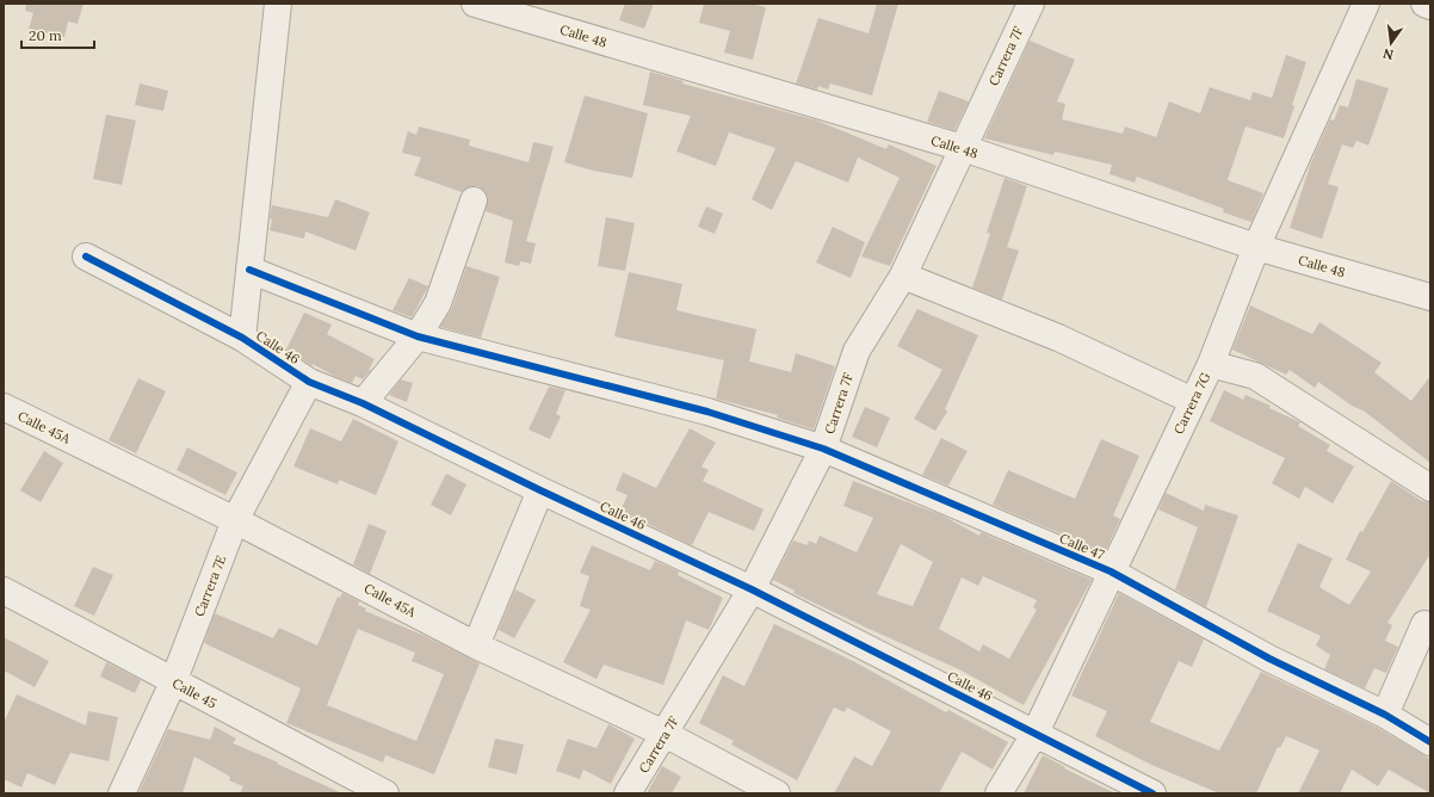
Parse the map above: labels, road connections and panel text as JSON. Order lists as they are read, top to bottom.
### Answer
{
  "streets": {
    "street": [
      "Calle 48",
      "Carrera 7F",
      "Calle 46",
      "Carrera 7G",
      "Calle 45A",
      "Calle 47",
      "Carrera 7E",
      "Calle 45"
    ]
  },
  "crossings": [
    ["Calle 48", "Carrera 7F"],
    ["Calle 48", "Carrera 7G"],
    ["Carrera 7F", "Calle 46"],
    ["Carrera 7F", "Calle 45A"],
    ["Carrera 7F", "Calle 47"],
    ["Calle 46", "Carrera 7G"],
    ["Calle 46", "Carrera 7E"],
    ["Carrera 7G", "Calle 47"],
    ["Calle 45A", "Carrera 7E"],
    ["Carrera 7E", "Calle 45"]
  ],
  "scale_bar": "20 m",
  "north": "bottom"
}
